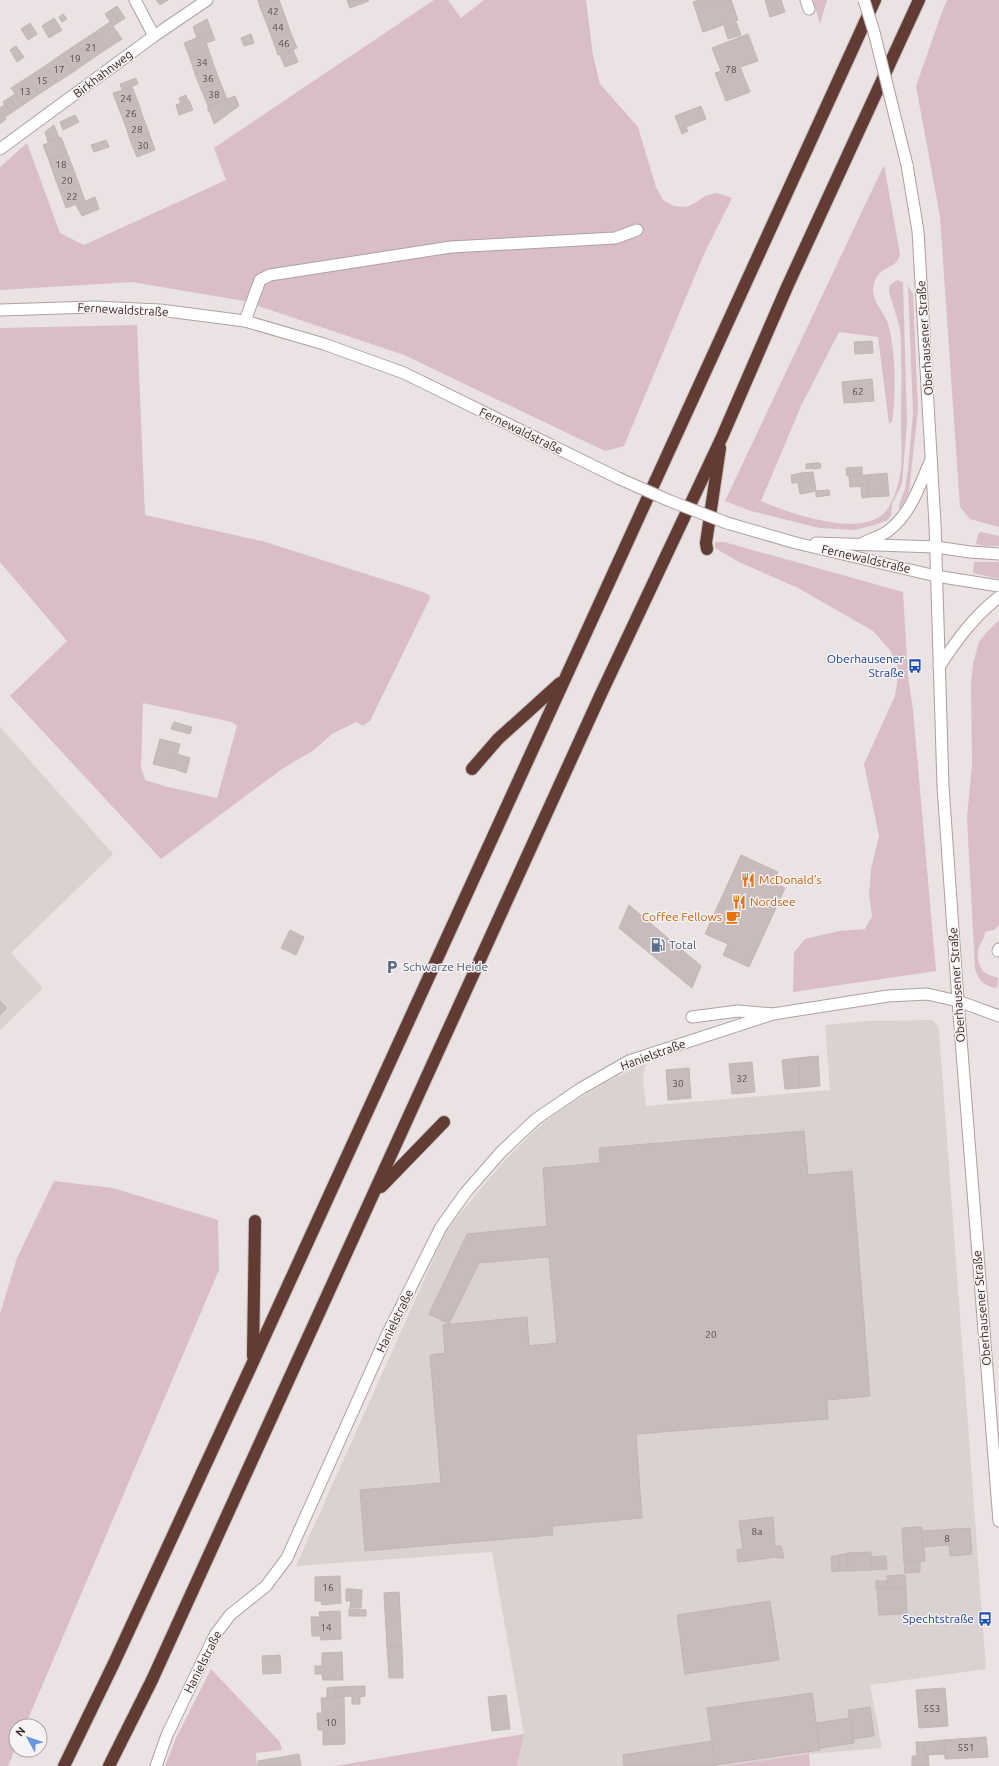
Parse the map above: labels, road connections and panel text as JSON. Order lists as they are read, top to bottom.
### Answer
{
  "streets": {
    "street": [
      "Birkhahnweg",
      "Fernewaldstraße",
      "Oberhausener Straße",
      "Hanielstraße"
    ]
  },
  "crossings": [
    ["Fernewaldstraße", "Oberhausener Straße"],
    ["Oberhausener Straße", "Hanielstraße"]
  ],
  "places": {
    "bus stop": ["Oberhausener Straße", "Spechtstraße"],
    "restaurant": ["McDonald's", "Nordsee"],
    "cafe": ["Coffee Fellows"],
    "fuel station": ["Total"],
    "parking": ["Schwarze Heide"]
  },
  "house_numbers": [
    "42",
    "44",
    "46",
    "21",
    "19",
    "34",
    "17",
    "78",
    "36",
    "15",
    "13",
    "38",
    "24",
    "26",
    "28",
    "30",
    "18",
    "20",
    "22",
    "62",
    "32",
    "30",
    "20",
    "8a",
    "8",
    "16",
    "14",
    "553",
    "10",
    "551"
  ],
  "north": "top left"
}
